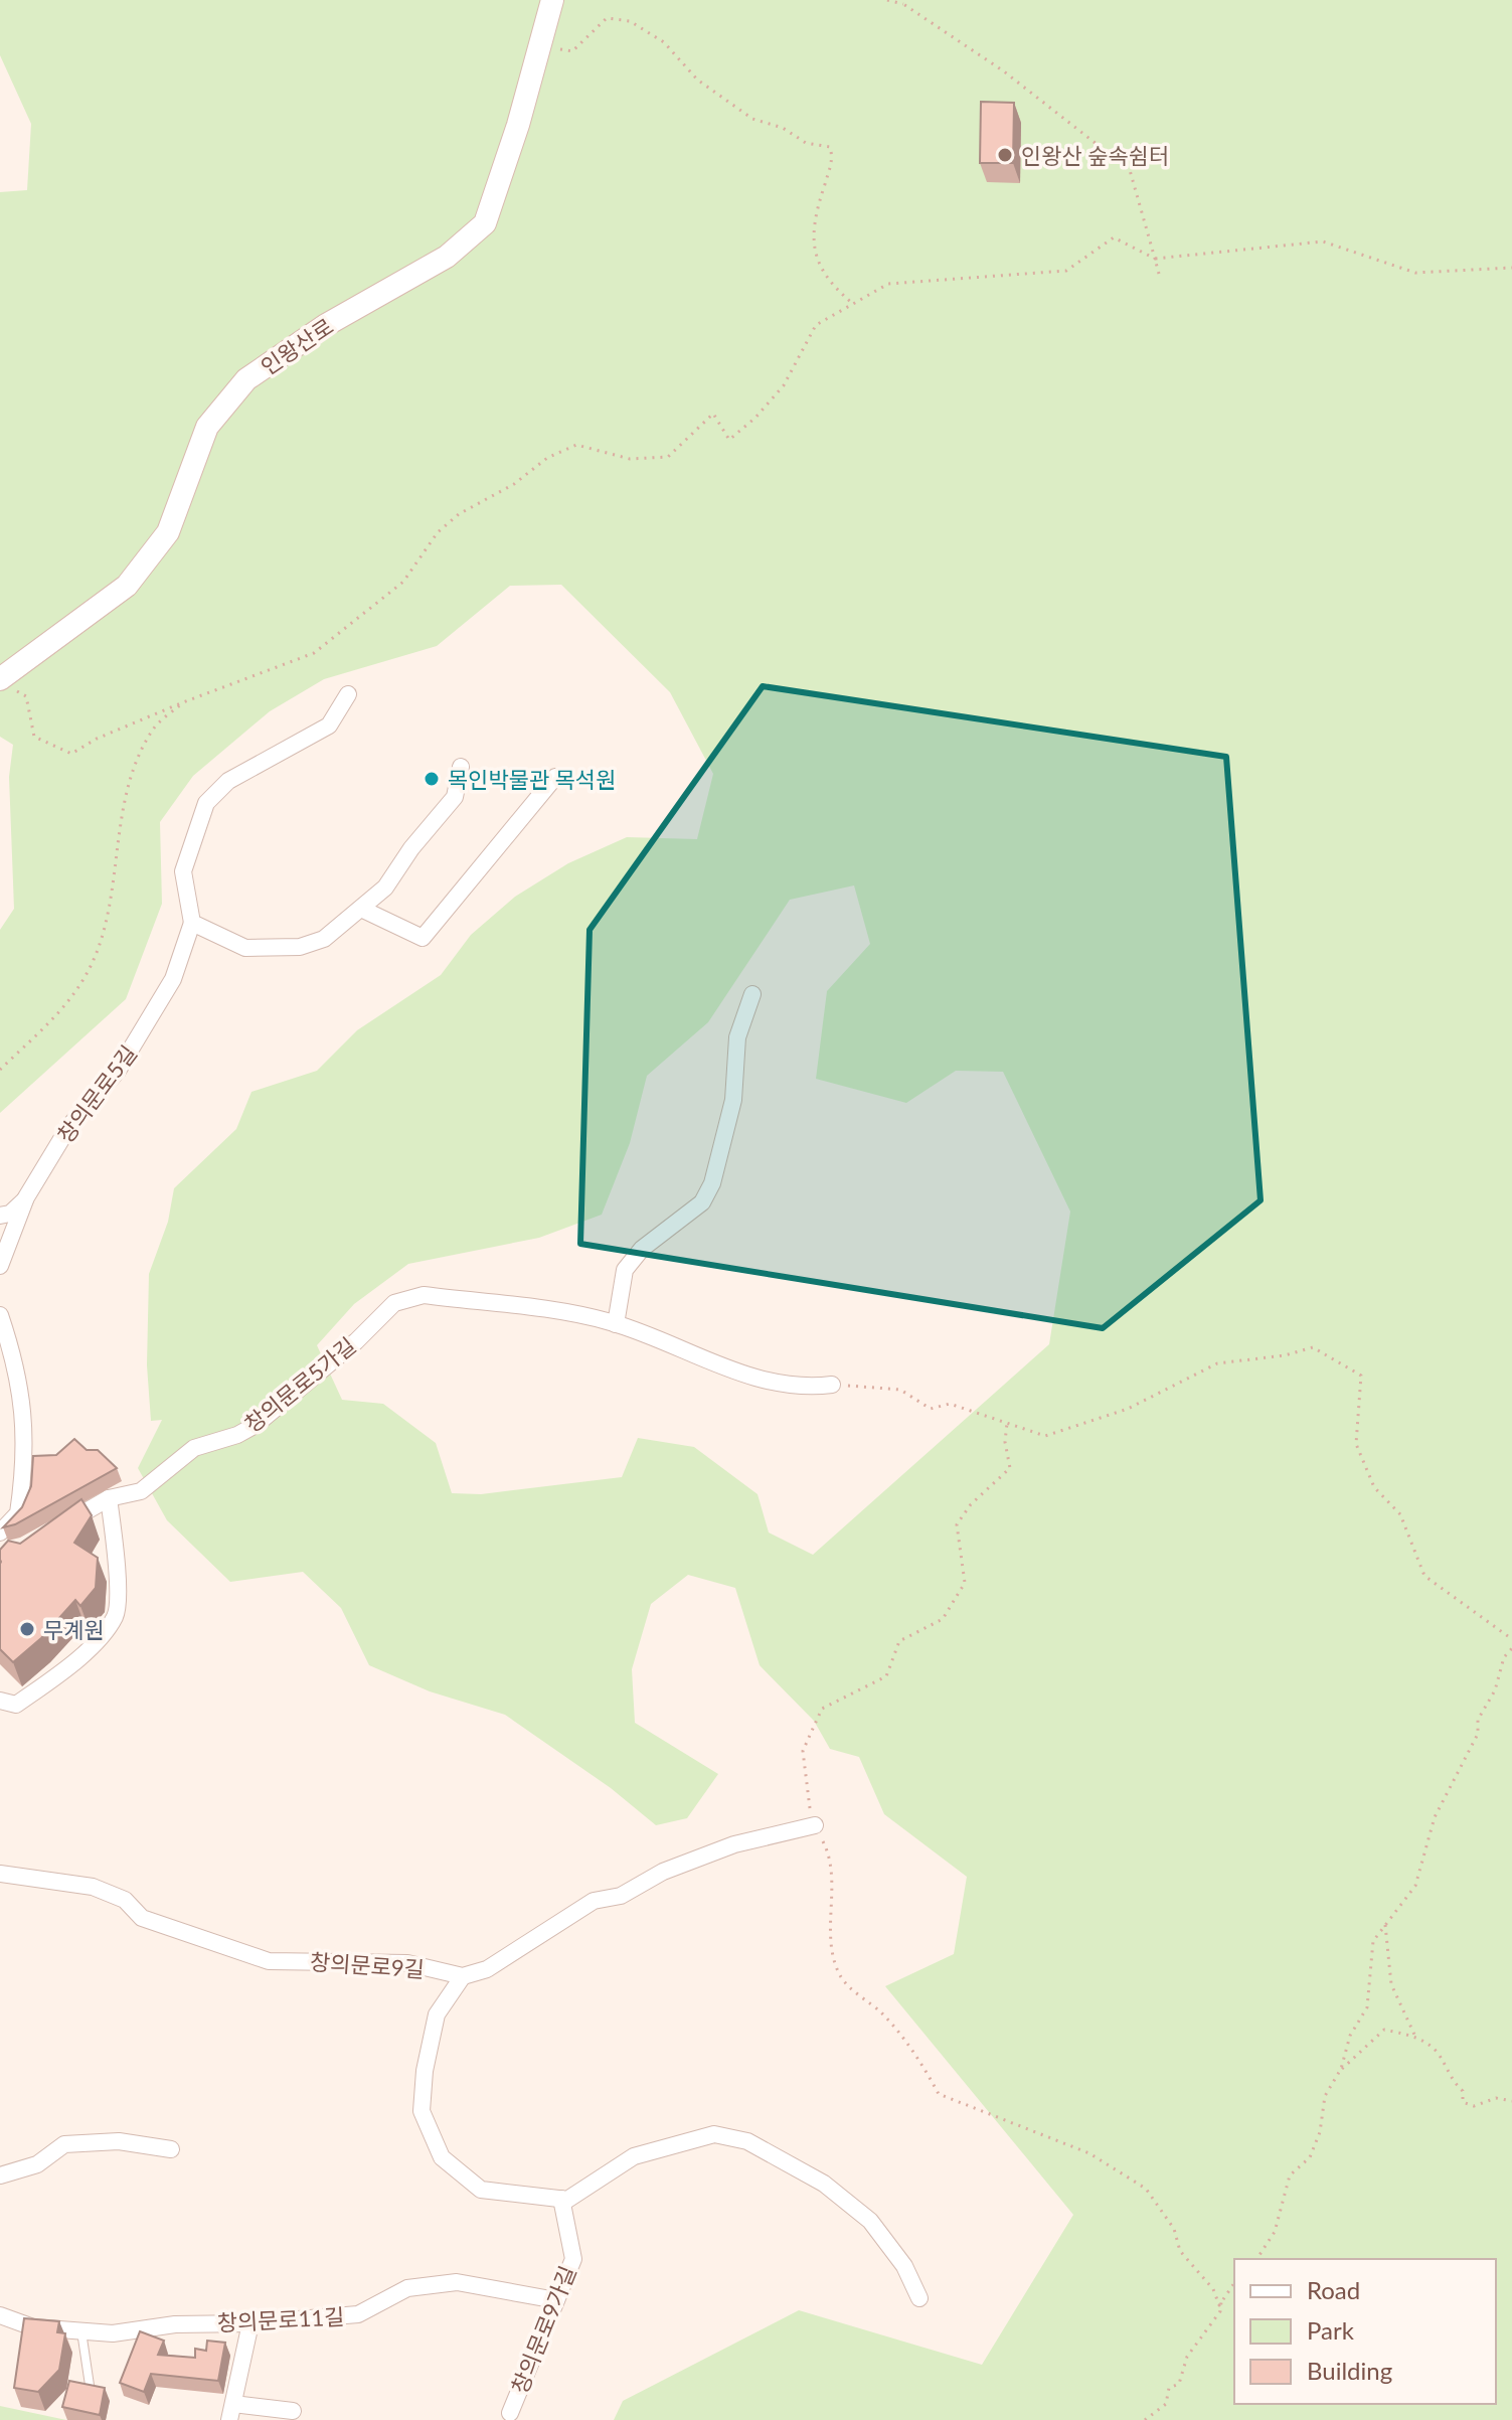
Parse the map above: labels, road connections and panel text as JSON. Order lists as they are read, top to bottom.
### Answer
{
  "streets": {
    "street": [
      "인왕산로",
      "창의문로5길",
      "창의문로5가길",
      "창의문로9길",
      "창의문로11길",
      "창의문로9가길"
    ]
  },
  "crossings": [
    ["창의문로11길", "창의문로9가길"]
  ],
  "places": ["인왕산 숲속쉼터", "목인박물관 목석원", "무계원"],
  "legend": ["Road", "Park", "Building"]
}
